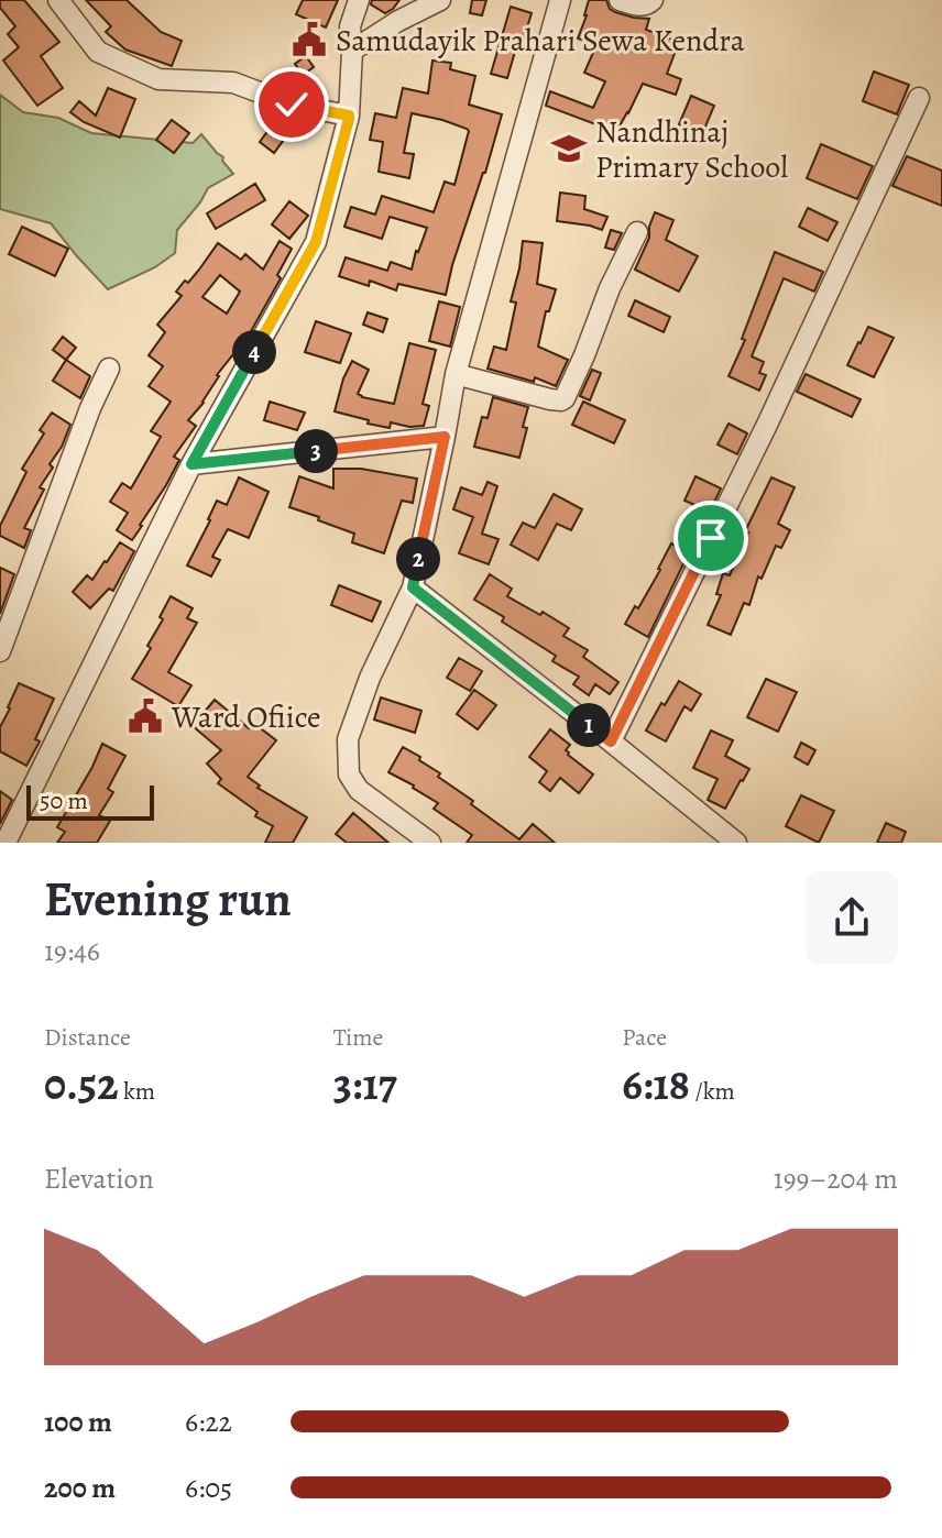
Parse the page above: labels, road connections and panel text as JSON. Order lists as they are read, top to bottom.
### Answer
{
  "places": {
    "public building": ["Samudayik Prahari Sewa Kendra", "Ward Ofiice"],
    "school or university": ["Nandhinaj Primary School"]
  },
  "scale_bar": "50 m",
  "page": {
    "pins": [
      "4",
      "3",
      "2",
      "1"
    ],
    "scale": "50 m",
    "heading": ["Evening run", "19:46"],
    "stats": [
      ["Distance", "0.52 km"],
      ["Time", "3:17"],
      ["Pace", "6:18 /km"]
    ],
    "chart": ["Elevation", "199–204 m"],
    "list": [
      {
        "name": "100 m",
        "note": "6:22"
      },
      {
        "name": "200 m",
        "note": "6:05"
      }
    ]
  }
}
